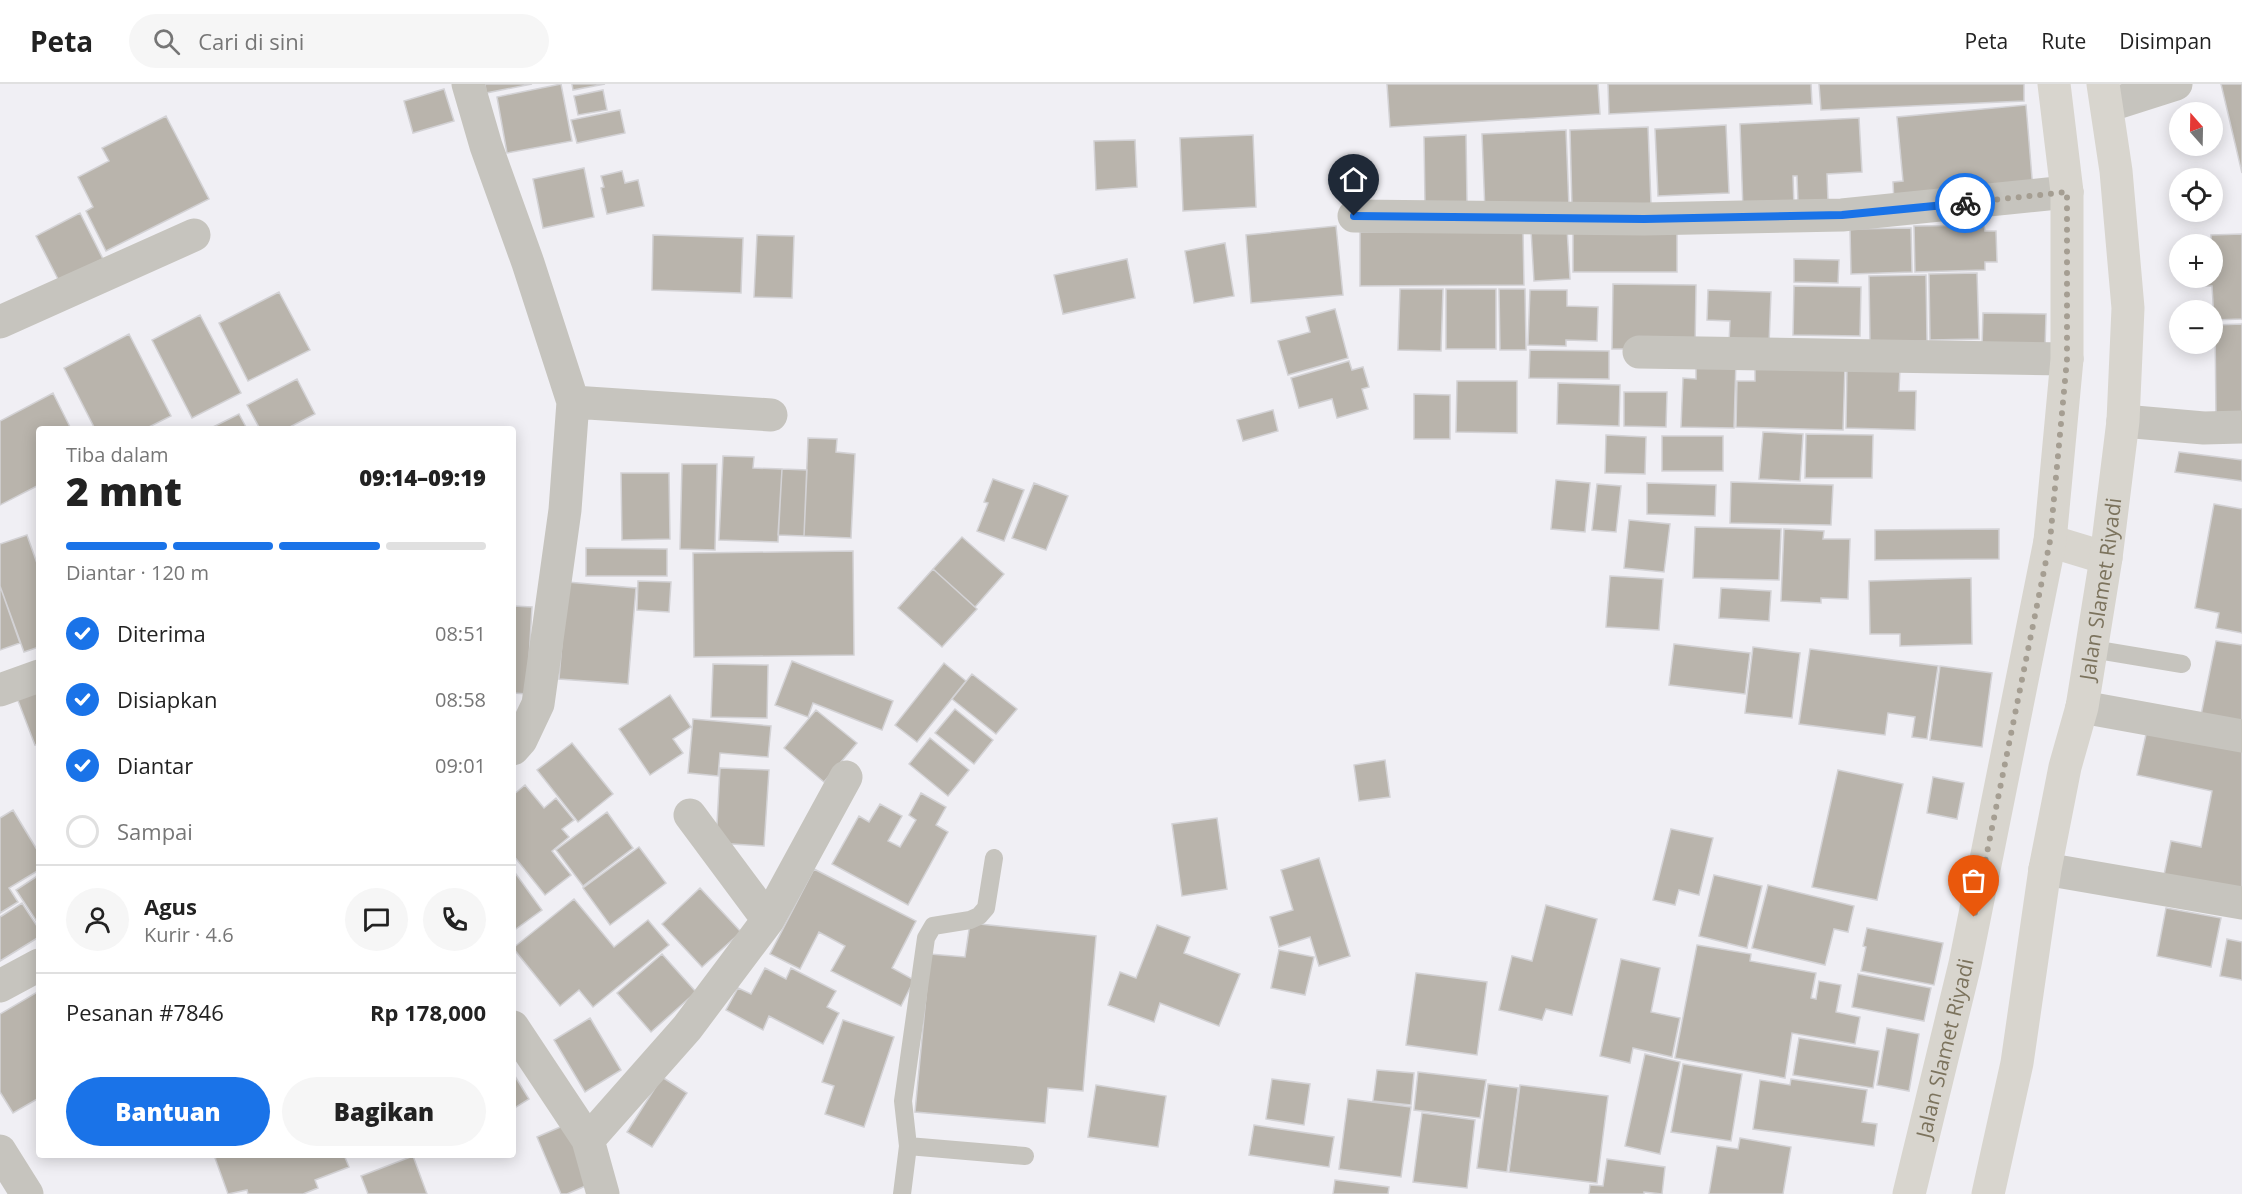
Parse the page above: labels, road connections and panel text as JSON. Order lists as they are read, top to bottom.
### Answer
{
  "streets": {
    "main road": ["Jalan Slamet Riyadi"]
  },
  "north": "top",
  "page": {
    "header": "Peta",
    "search": "Cari di sini",
    "nav": ["Peta", "Rute", "Disimpan"],
    "map_buttons": ["+", "−"],
    "heading": ["2 mnt", "Tiba dalam", "09:14–09:19"],
    "panel": [
      "Agus",
      "Kurir · 4.6",
      "Pesanan #7846",
      "Rp 178,000"
    ],
    "bar": "Diantar · 120 m",
    "list": [
      ["Diterima", "08:51"],
      ["Disiapkan", "08:58"],
      ["Diantar", "09:01"],
      "Sampai"
    ],
    "buttons": ["Bantuan", "Bagikan"]
  }
}
